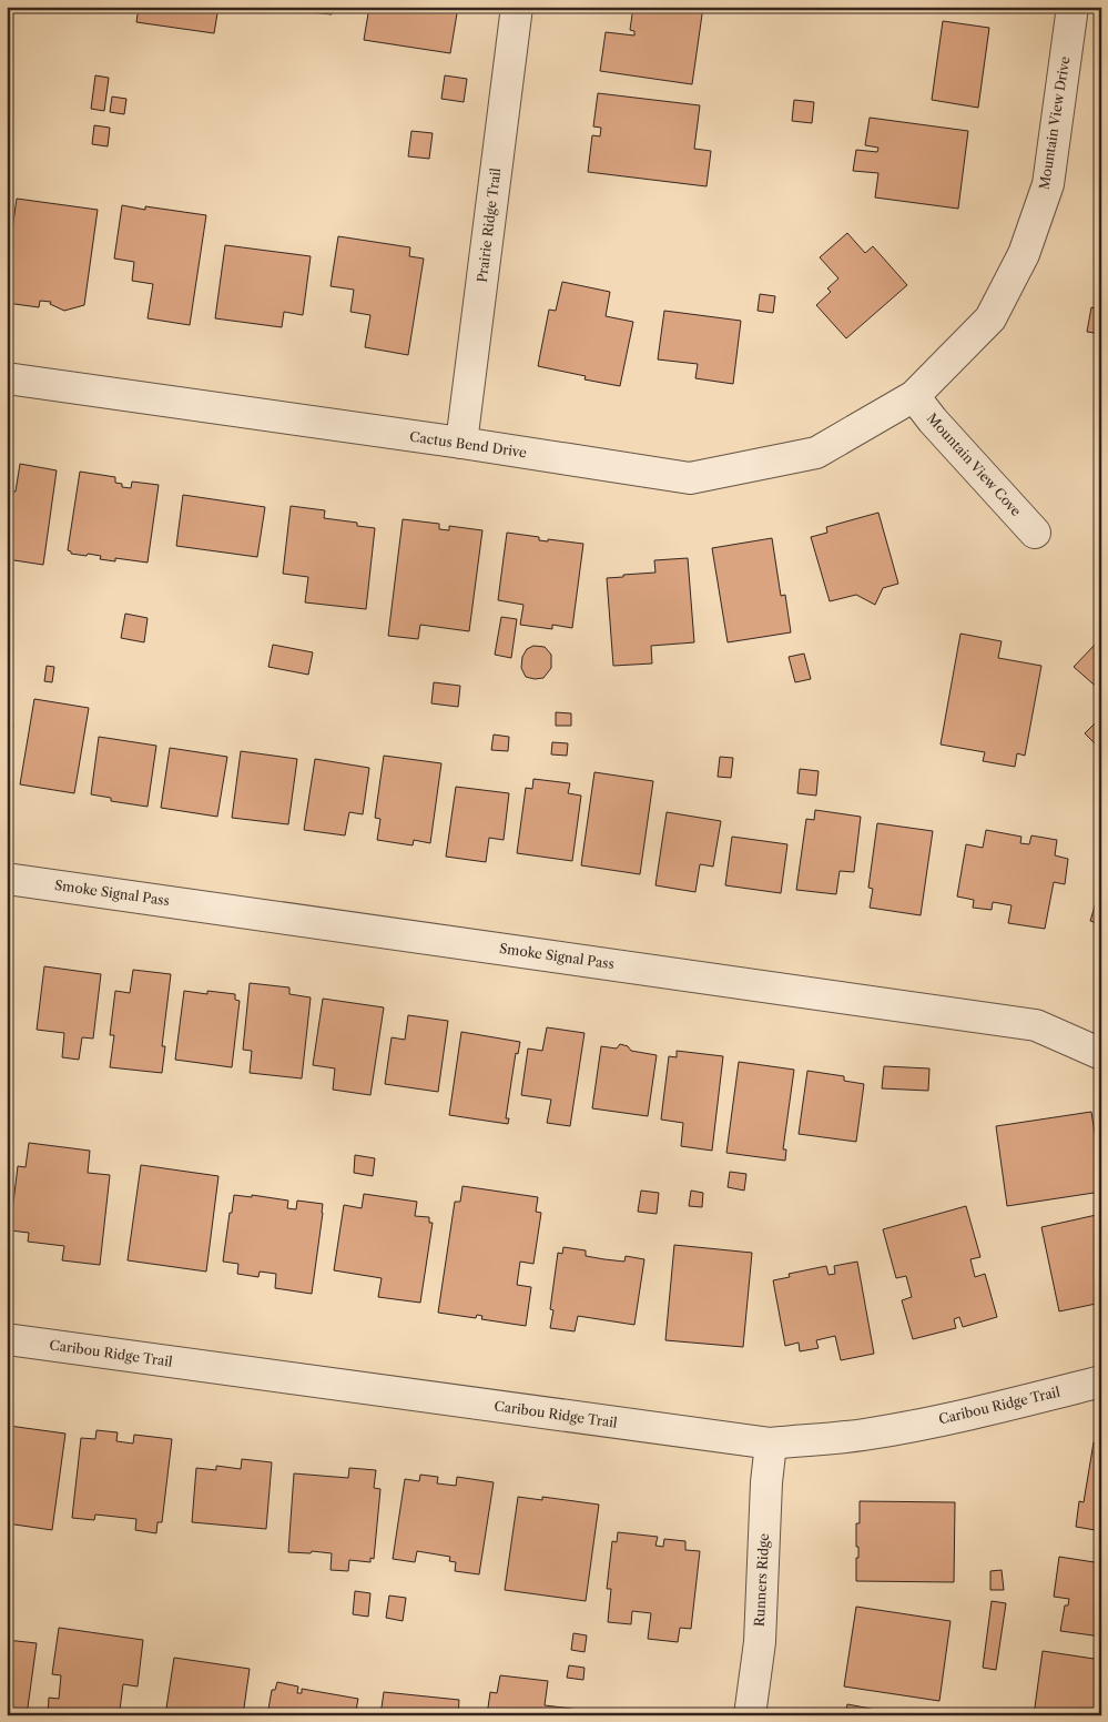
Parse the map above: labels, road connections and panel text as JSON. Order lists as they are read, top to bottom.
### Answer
{
  "streets": {
    "street": [
      "Mountain View Drive",
      "Prairie Ridge Trail",
      "Cactus Bend Drive",
      "Mountain View Cove",
      "Smoke Signal Pass",
      "Caribou Ridge Trail",
      "Runners Ridge"
    ]
  },
  "crossings": [
    ["Mountain View Drive", "Cactus Bend Drive"],
    ["Mountain View Drive", "Mountain View Cove"],
    ["Prairie Ridge Trail", "Cactus Bend Drive"],
    ["Cactus Bend Drive", "Mountain View Cove"],
    ["Caribou Ridge Trail", "Runners Ridge"]
  ]
}
